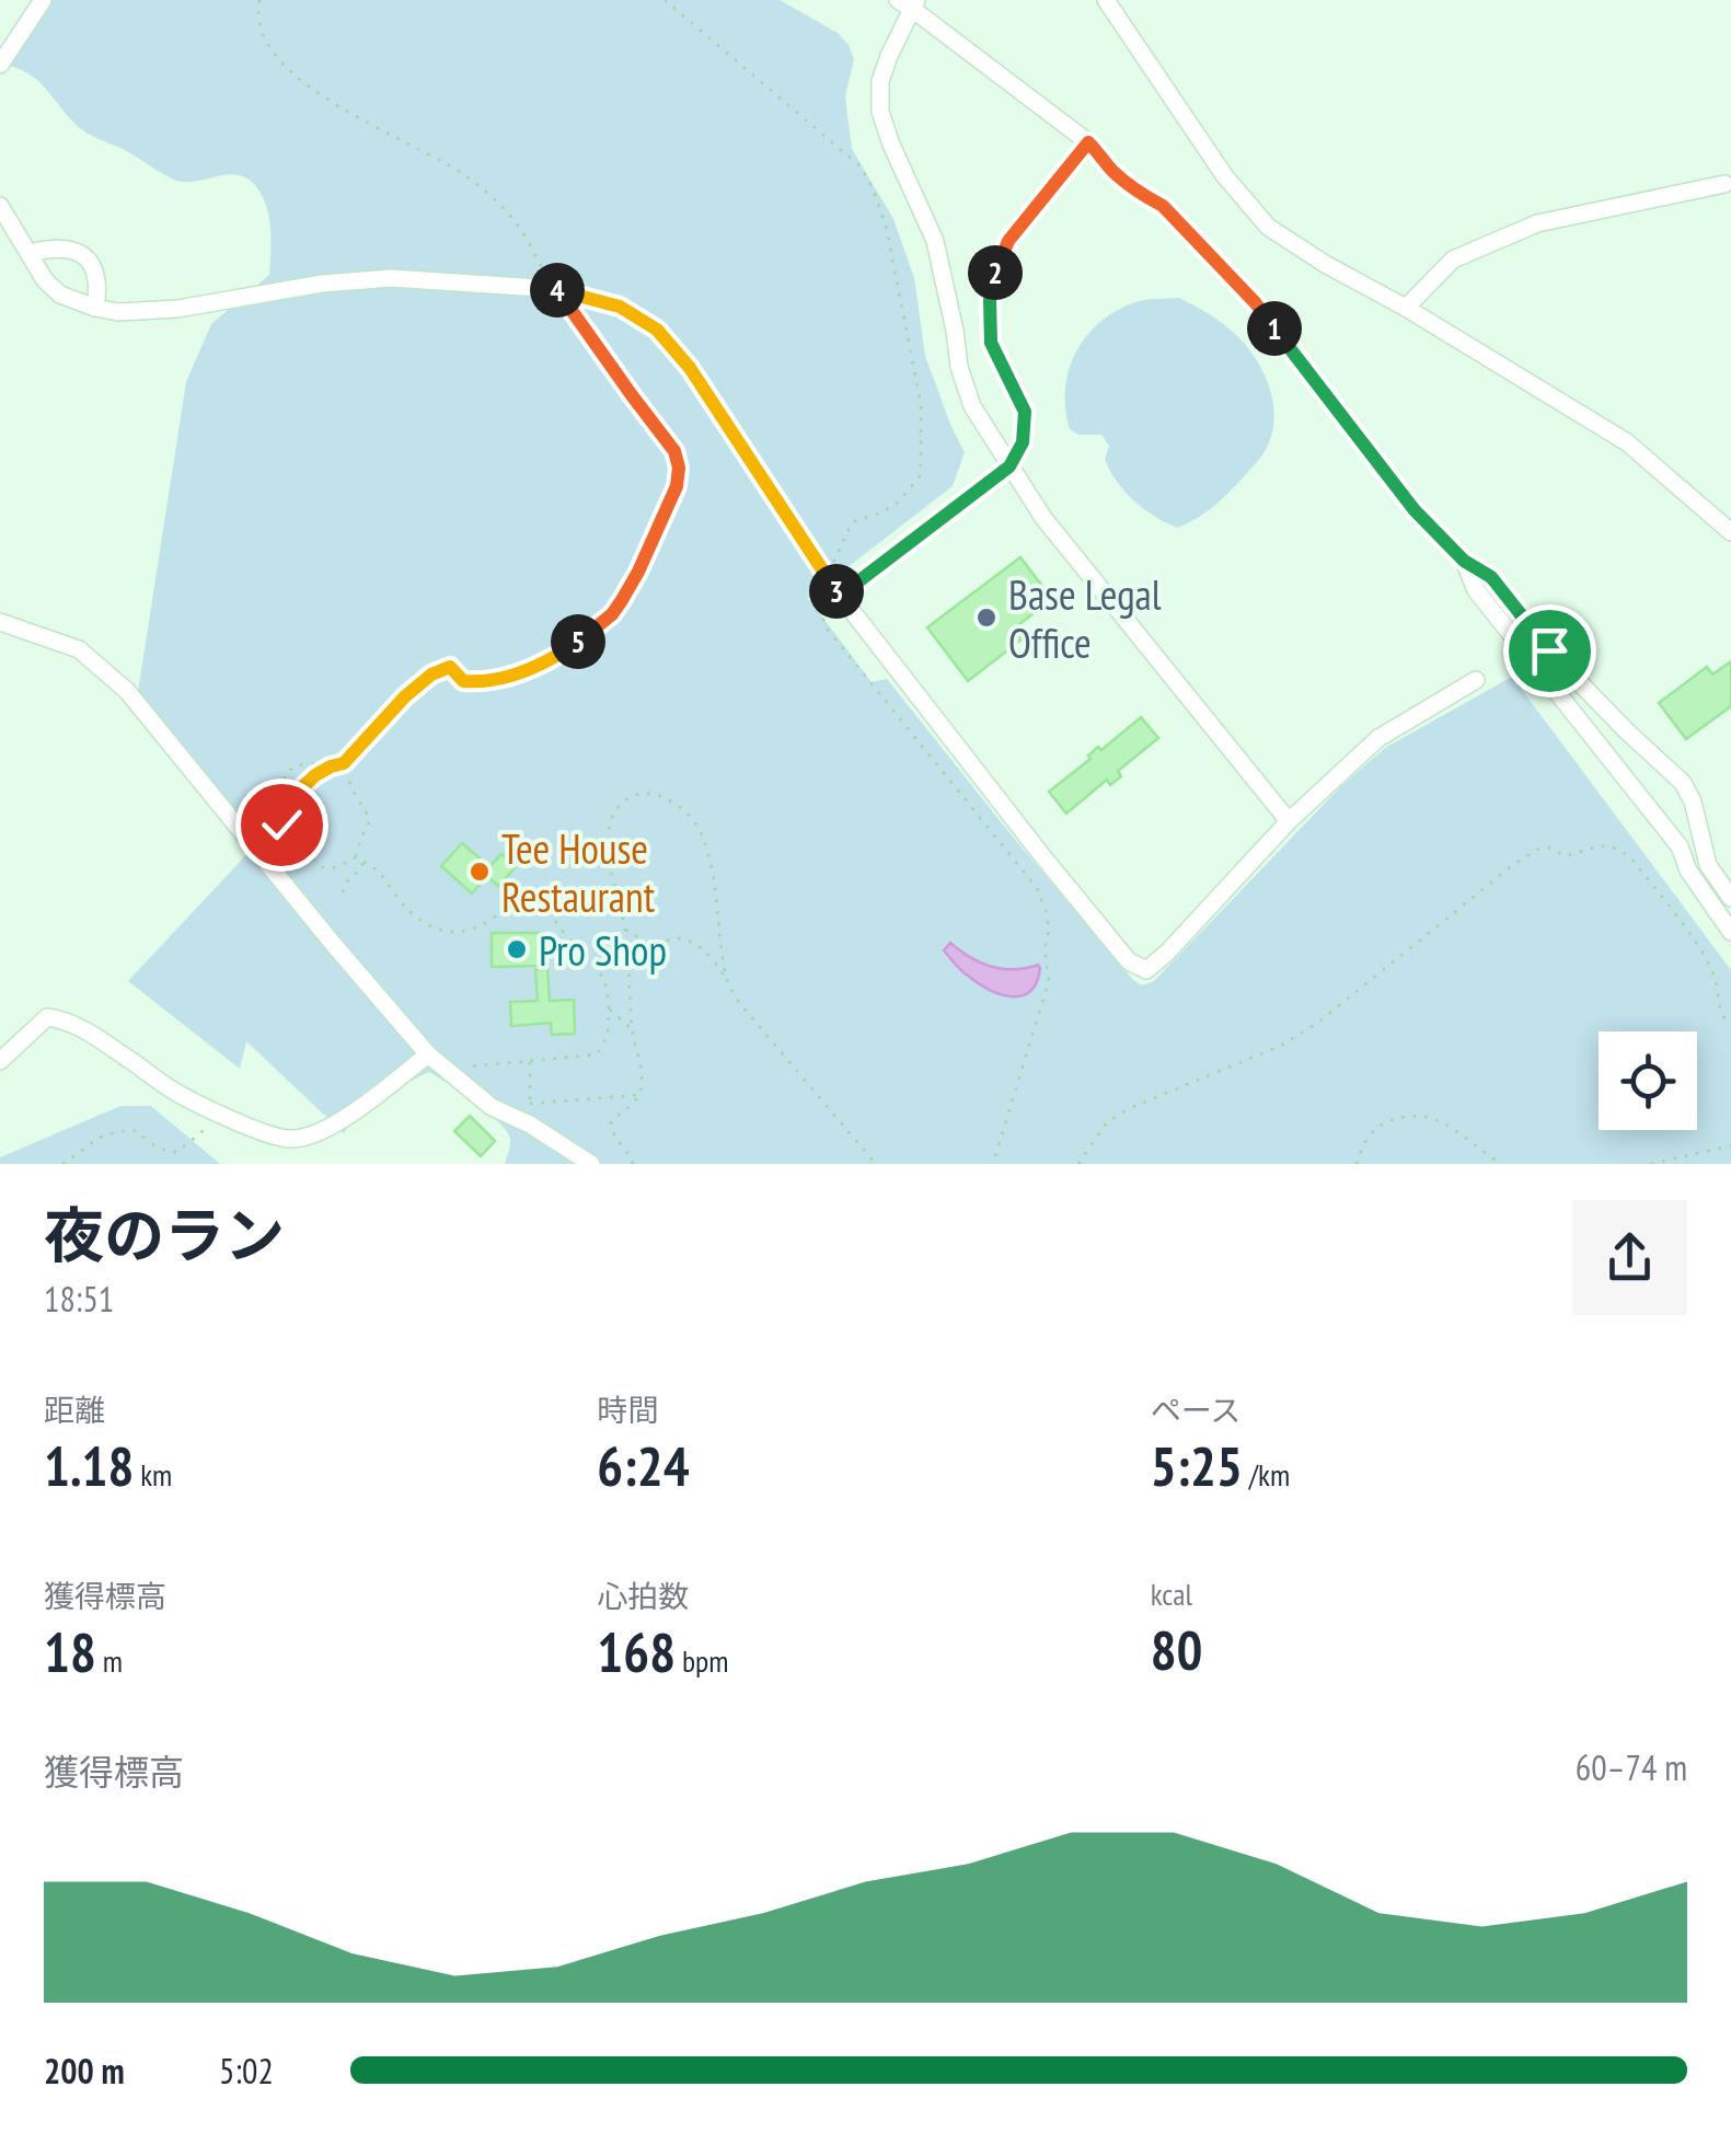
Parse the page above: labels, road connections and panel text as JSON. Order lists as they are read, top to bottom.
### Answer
{
  "places": ["Base Legal Office", "Tee House Restaurant", "Pro Shop"],
  "page": {
    "pins": [
      "2",
      "4",
      "1",
      "3",
      "5"
    ],
    "heading": ["夜のラン", "18:51"],
    "stats": [
      ["距離", "1.18 km"],
      ["時間", "6:24"],
      ["ペース", "5:25 /km"],
      ["獲得標高", "18 m"],
      ["心拍数", "168 bpm"],
      ["kcal", "80"]
    ],
    "chart": ["獲得標高", "60–74 m"],
    "list": [
      {
        "name": "200 m",
        "note": "5:02"
      }
    ]
  }
}
